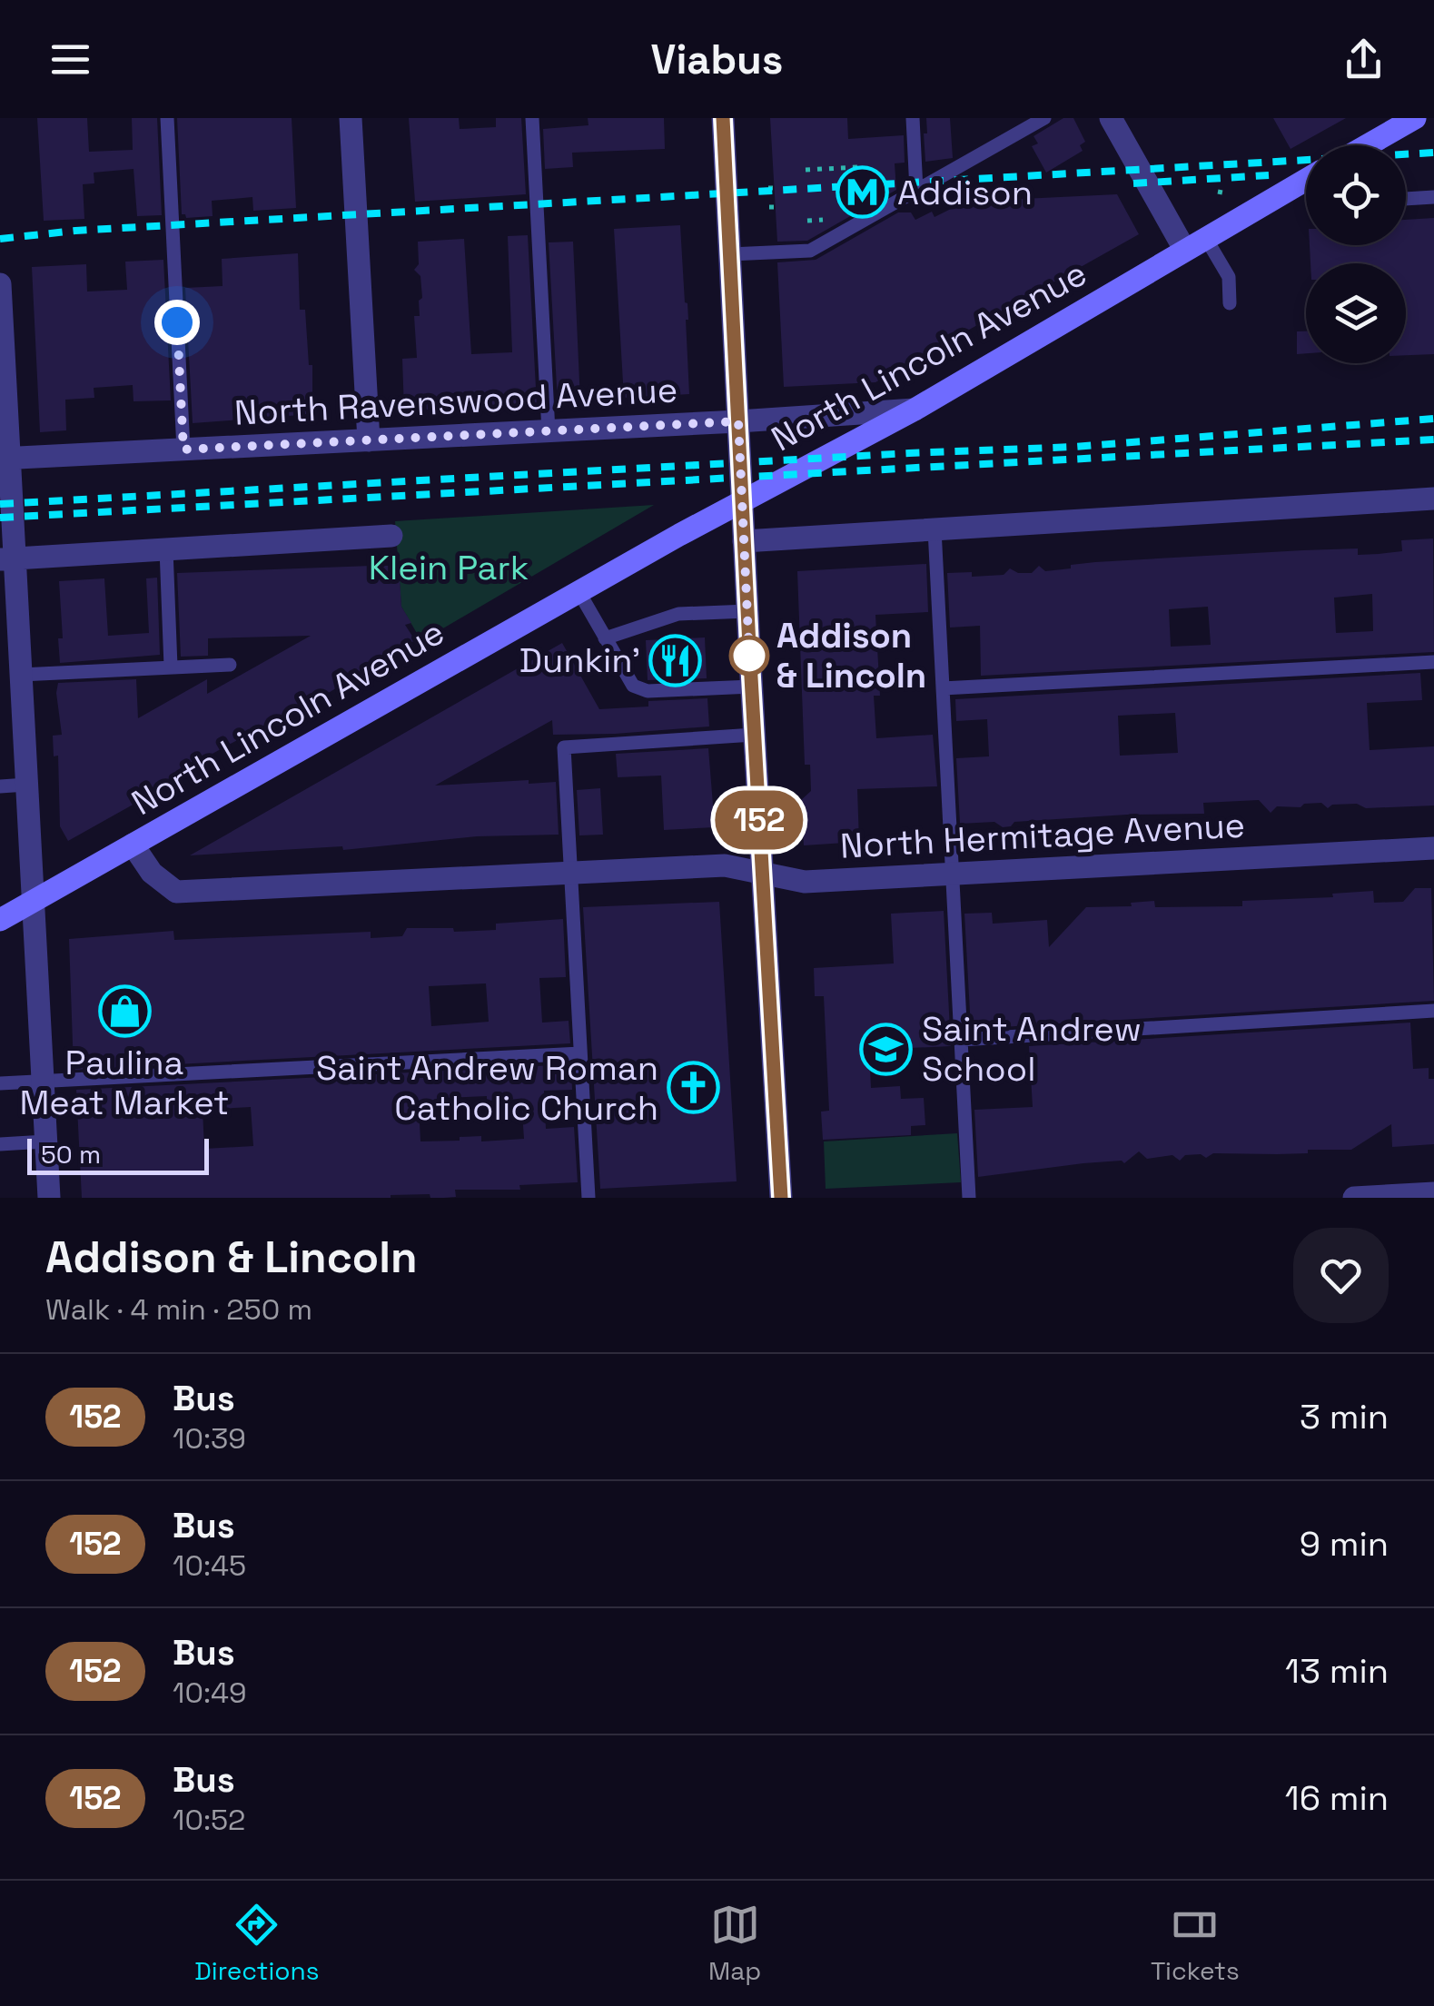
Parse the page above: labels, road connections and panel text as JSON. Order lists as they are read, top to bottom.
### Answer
{
  "streets": {
    "main road": ["North Lincoln Avenue"],
    "street": ["North Ravenswood Avenue", "North Hermitage Avenue"]
  },
  "crossings": [
    ["North Lincoln Avenue", "North Ravenswood Avenue"],
    ["North Lincoln Avenue", "North Hermitage Avenue"]
  ],
  "parks": ["Klein Park"],
  "places": {
    "metro station": ["Addison"],
    "other": ["Addison & Lincoln"],
    "restaurant": ["Dunkin'"],
    "shop": ["Paulina Meat Market"],
    "school or university": ["Saint Andrew School"],
    "church": ["Saint Andrew Roman Catholic Church"]
  },
  "lines": ["bus line 152"],
  "scale_bar": "50 m",
  "page": {
    "header": "Viabus",
    "on_map": "152",
    "scale": "50 m",
    "heading": ["Addison & Lincoln", "Walk · 4 min · 250 m"],
    "list": [
      {
        "mark": "152",
        "name": "Bus",
        "note": "10:39",
        "value": "3 min"
      },
      {
        "mark": "152",
        "name": "Bus",
        "note": "10:45",
        "value": "9 min"
      },
      {
        "mark": "152",
        "name": "Bus",
        "note": "10:49",
        "value": "13 min"
      },
      {
        "mark": "152",
        "name": "Bus",
        "note": "10:52",
        "value": "16 min"
      }
    ],
    "tabs": ["Directions", "Map", "Tickets"]
  }
}
